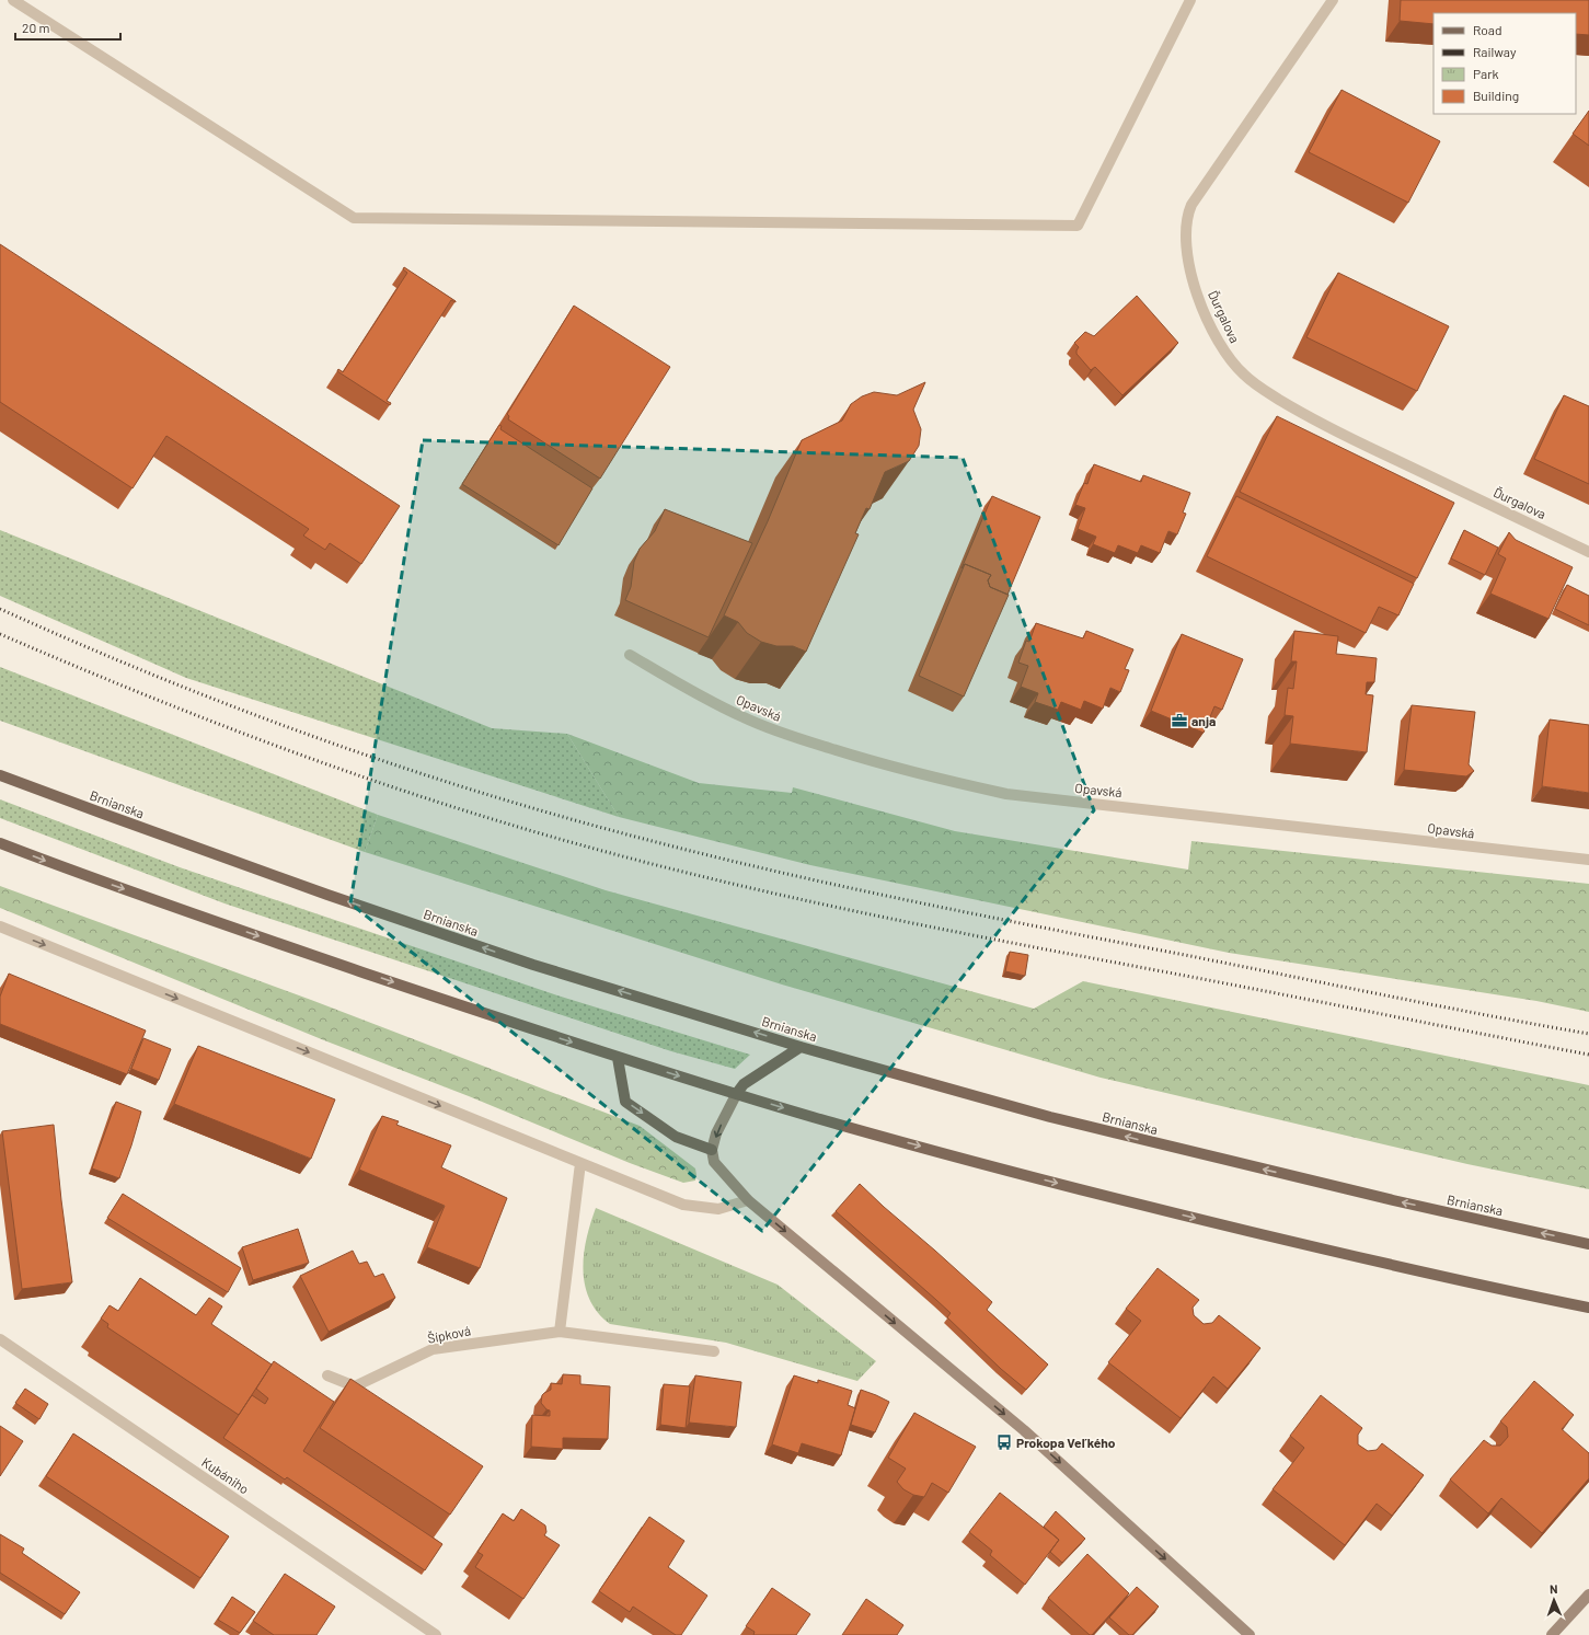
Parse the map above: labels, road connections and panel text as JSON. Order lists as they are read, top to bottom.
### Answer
{
  "streets": {
    "main road": ["Brnianska"],
    "street": [
      "Ďurgalova",
      "Opavská",
      "Šípková",
      "Kubániho"
    ]
  },
  "places": {
    "office": ["anja"],
    "bus stop": ["Prokopa Veľkého"]
  },
  "legend": [
    "Road",
    "Railway",
    "Park",
    "Building"
  ],
  "scale_bar": "20 m",
  "north": "top"
}
